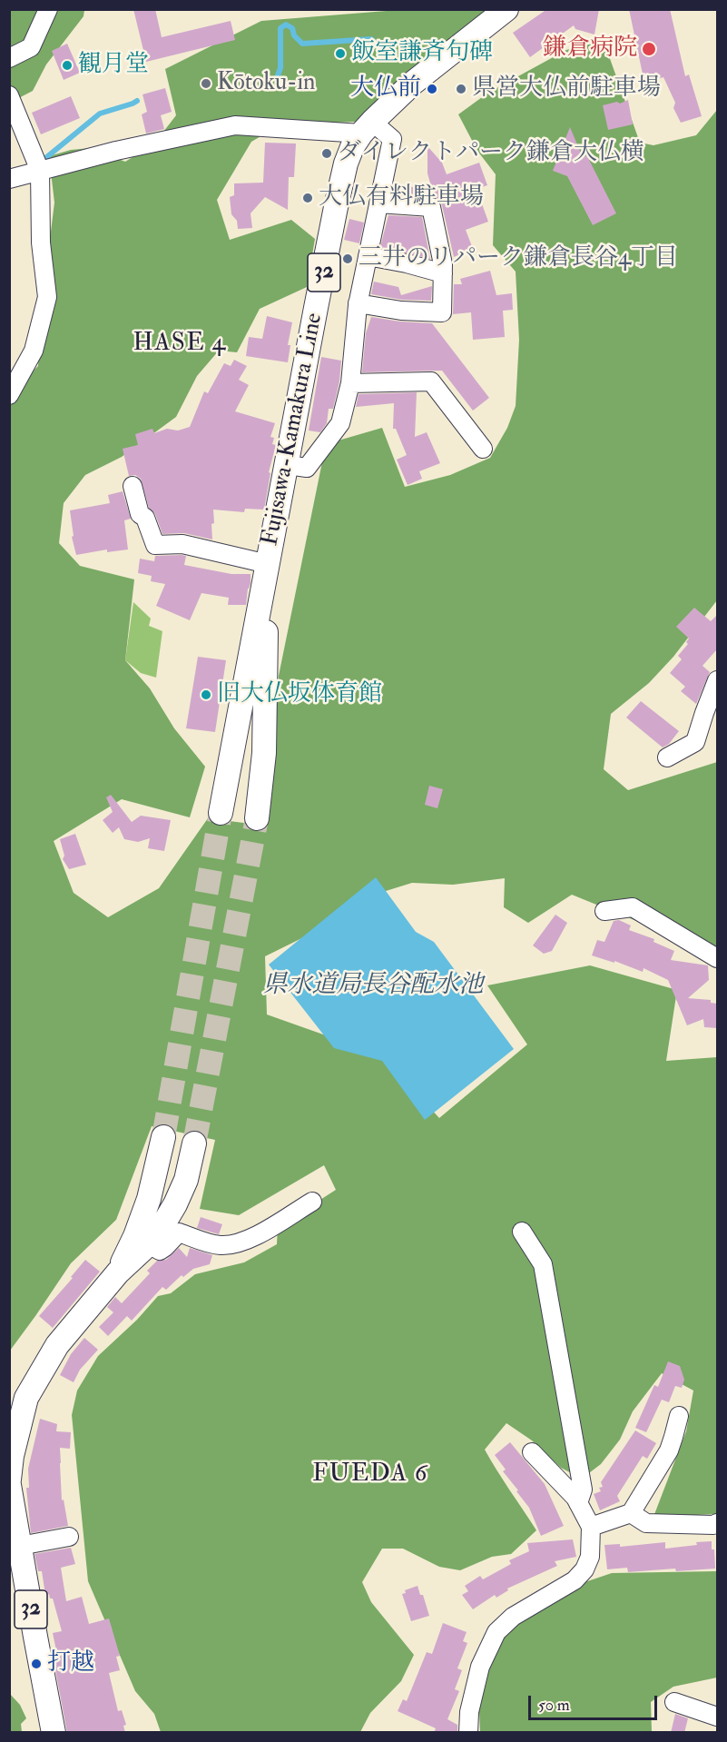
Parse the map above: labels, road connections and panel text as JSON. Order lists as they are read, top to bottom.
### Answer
{
  "streets": {
    "main road": ["32", "Fujisawa-Kamakura Line"]
  },
  "crossings": [
    ["32", "Fujisawa-Kamakura Line"]
  ],
  "districts": ["HASE 4", "FUEDA 6"],
  "water": ["県水道局長谷配水池"],
  "places": [
    "鎌倉病院",
    "飯室謙斉句碑",
    "観月堂",
    "Kōtoku-in",
    "大仏前",
    "県営大仏前駐車場",
    "ダイレクトパーク鎌倉大仏横",
    "大仏有料駐車場",
    "三井のリパーク鎌倉長谷4丁目",
    "旧大仏坂体育館",
    "打越"
  ],
  "scale_bar": "50 m"
}
